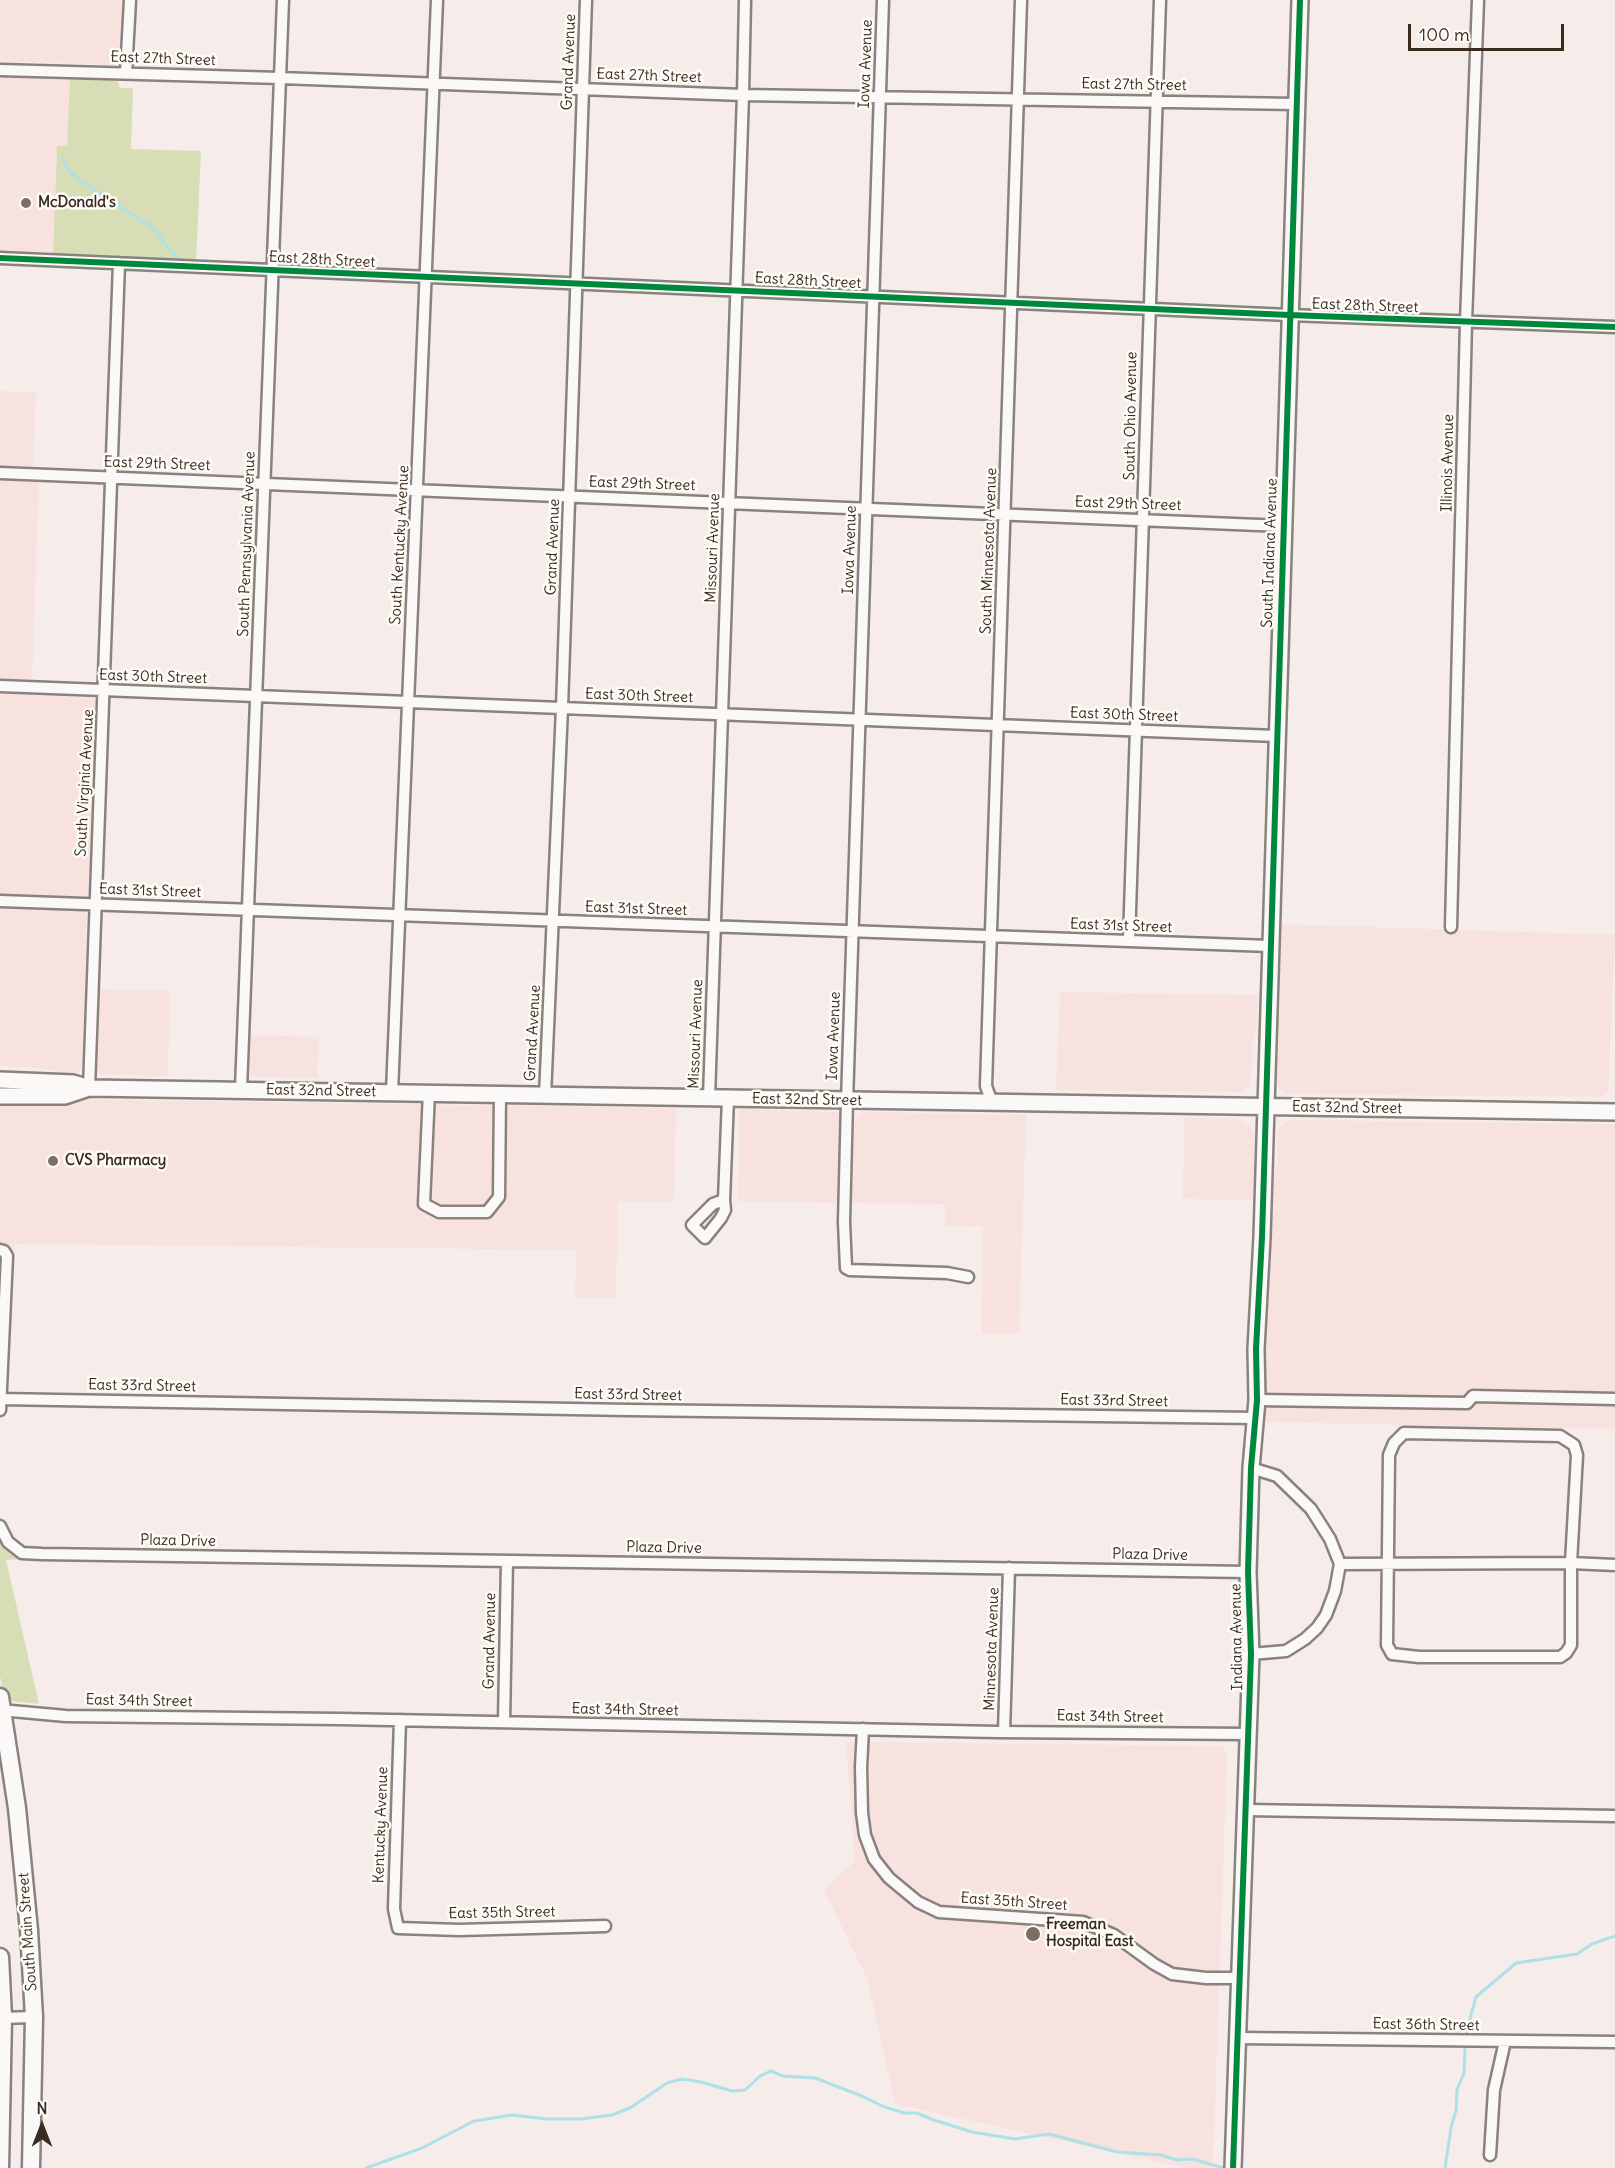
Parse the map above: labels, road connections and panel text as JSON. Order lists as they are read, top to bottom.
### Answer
{
  "streets": {
    "main road": ["South Main Street"],
    "street": [
      "East 27th Street",
      "Grand Avenue",
      "Iowa Avenue",
      "East 28th Street",
      "South Ohio Avenue",
      "Illinois Avenue",
      "East 29th Street",
      "South Pennsylvania Avenue",
      "South Kentucky Avenue",
      "Missouri Avenue",
      "South Minnesota Avenue",
      "South Indiana Avenue",
      "East 30th Street",
      "South Virginia Avenue",
      "East 31st Street",
      "East 32nd Street",
      "East 33rd Street",
      "Plaza Drive",
      "Indiana Avenue",
      "Minnesota Avenue",
      "East 34th Street",
      "Kentucky Avenue",
      "East 35th Street",
      "East 36th Street"
    ]
  },
  "crossings": [
    ["East 27th Street", "Grand Avenue"],
    ["East 27th Street", "Iowa Avenue"],
    ["East 27th Street", "South Ohio Avenue"],
    ["East 27th Street", "South Pennsylvania Avenue"],
    ["East 27th Street", "South Kentucky Avenue"],
    ["East 27th Street", "Missouri Avenue"],
    ["East 27th Street", "South Minnesota Avenue"],
    ["East 27th Street", "South Indiana Avenue"],
    ["Grand Avenue", "East 28th Street"],
    ["Grand Avenue", "East 29th Street"],
    ["Grand Avenue", "East 30th Street"],
    ["Grand Avenue", "East 31st Street"],
    ["Grand Avenue", "East 32nd Street"],
    ["Grand Avenue", "Plaza Drive"],
    ["Grand Avenue", "East 34th Street"],
    ["Iowa Avenue", "East 28th Street"],
    ["Iowa Avenue", "East 29th Street"],
    ["Iowa Avenue", "East 30th Street"],
    ["Iowa Avenue", "East 31st Street"],
    ["Iowa Avenue", "East 32nd Street"],
    ["East 28th Street", "South Ohio Avenue"],
    ["East 28th Street", "Illinois Avenue"],
    ["East 28th Street", "South Pennsylvania Avenue"],
    ["East 28th Street", "South Kentucky Avenue"],
    ["East 28th Street", "Missouri Avenue"],
    ["East 28th Street", "South Minnesota Avenue"],
    ["East 28th Street", "South Indiana Avenue"],
    ["East 28th Street", "South Virginia Avenue"],
    ["South Ohio Avenue", "East 29th Street"],
    ["South Ohio Avenue", "East 30th Street"],
    ["South Ohio Avenue", "East 31st Street"],
    ["East 29th Street", "South Pennsylvania Avenue"],
    ["East 29th Street", "South Kentucky Avenue"],
    ["East 29th Street", "Missouri Avenue"],
    ["East 29th Street", "South Minnesota Avenue"],
    ["East 29th Street", "South Indiana Avenue"],
    ["East 29th Street", "South Virginia Avenue"],
    ["South Pennsylvania Avenue", "East 30th Street"],
    ["South Pennsylvania Avenue", "East 31st Street"],
    ["South Pennsylvania Avenue", "East 32nd Street"],
    ["South Kentucky Avenue", "East 30th Street"],
    ["South Kentucky Avenue", "East 31st Street"],
    ["South Kentucky Avenue", "East 32nd Street"],
    ["Missouri Avenue", "East 30th Street"],
    ["Missouri Avenue", "East 31st Street"],
    ["Missouri Avenue", "East 32nd Street"],
    ["South Minnesota Avenue", "East 30th Street"],
    ["South Minnesota Avenue", "East 31st Street"],
    ["South Minnesota Avenue", "East 32nd Street"],
    ["South Indiana Avenue", "East 30th Street"],
    ["South Indiana Avenue", "East 31st Street"],
    ["South Indiana Avenue", "East 32nd Street"],
    ["South Indiana Avenue", "Indiana Avenue"],
    ["East 30th Street", "South Virginia Avenue"],
    ["South Virginia Avenue", "East 31st Street"],
    ["South Virginia Avenue", "East 32nd Street"],
    ["East 32nd Street", "Indiana Avenue"],
    ["East 33rd Street", "Indiana Avenue"],
    ["Plaza Drive", "Indiana Avenue"],
    ["Plaza Drive", "Minnesota Avenue"],
    ["Indiana Avenue", "East 34th Street"],
    ["Indiana Avenue", "East 35th Street"],
    ["Indiana Avenue", "East 36th Street"],
    ["Minnesota Avenue", "East 34th Street"],
    ["East 34th Street", "Kentucky Avenue"],
    ["East 34th Street", "East 35th Street"],
    ["East 34th Street", "South Main Street"],
    ["Kentucky Avenue", "East 35th Street"]
  ],
  "places": ["McDonald's", "CVS Pharmacy", "Freeman Hospital East"],
  "scale_bar": "100 m",
  "north": "top"
}
